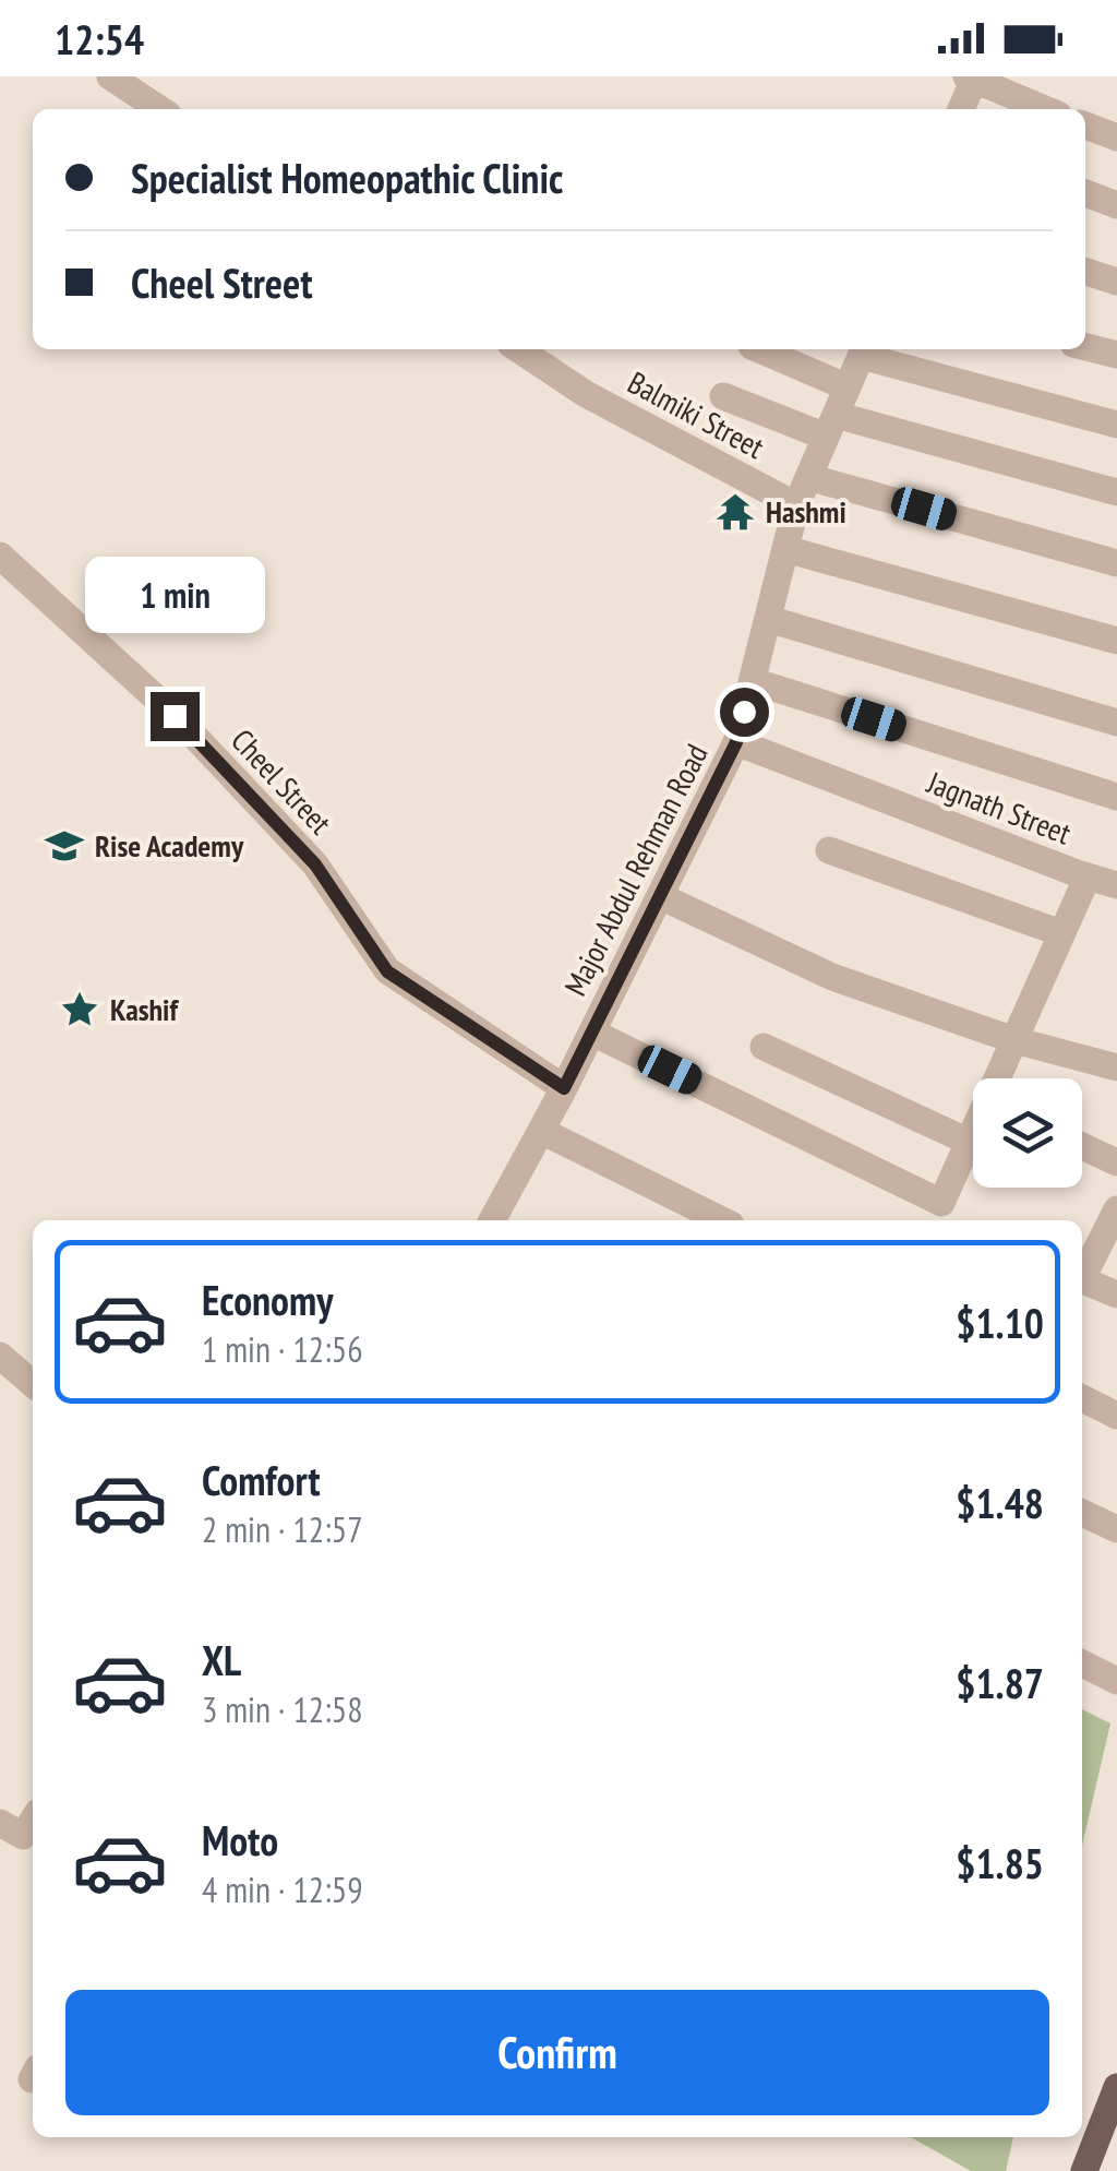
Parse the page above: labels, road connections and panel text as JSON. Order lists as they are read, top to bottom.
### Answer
{
  "streets": {
    "street": [
      "Balmiki Street",
      "Cheel Street",
      "Jagnath Street",
      "Major Abdul Rehman Road"
    ]
  },
  "crossings": [
    ["Balmiki Street", "Major Abdul Rehman Road"],
    ["Cheel Street", "Major Abdul Rehman Road"],
    ["Jagnath Street", "Major Abdul Rehman Road"]
  ],
  "places": {
    "temple": ["Hashmi"],
    "school or university": ["Rise Academy"],
    "place": ["Kashif"]
  },
  "page": {
    "status": "12:54",
    "banner": ["Specialist Homeopathic Clinic", "Cheel Street"],
    "bubble": "1 min",
    "list": [
      {
        "name": "Economy",
        "note": "1 min · 12:56",
        "value": "$1.10"
      },
      {
        "name": "Comfort",
        "note": "2 min · 12:57",
        "value": "$1.48"
      },
      {
        "name": "XL",
        "note": "3 min · 12:58",
        "value": "$1.87"
      },
      {
        "name": "Moto",
        "note": "4 min · 12:59",
        "value": "$1.85"
      }
    ],
    "buttons": "Confirm"
  }
}
